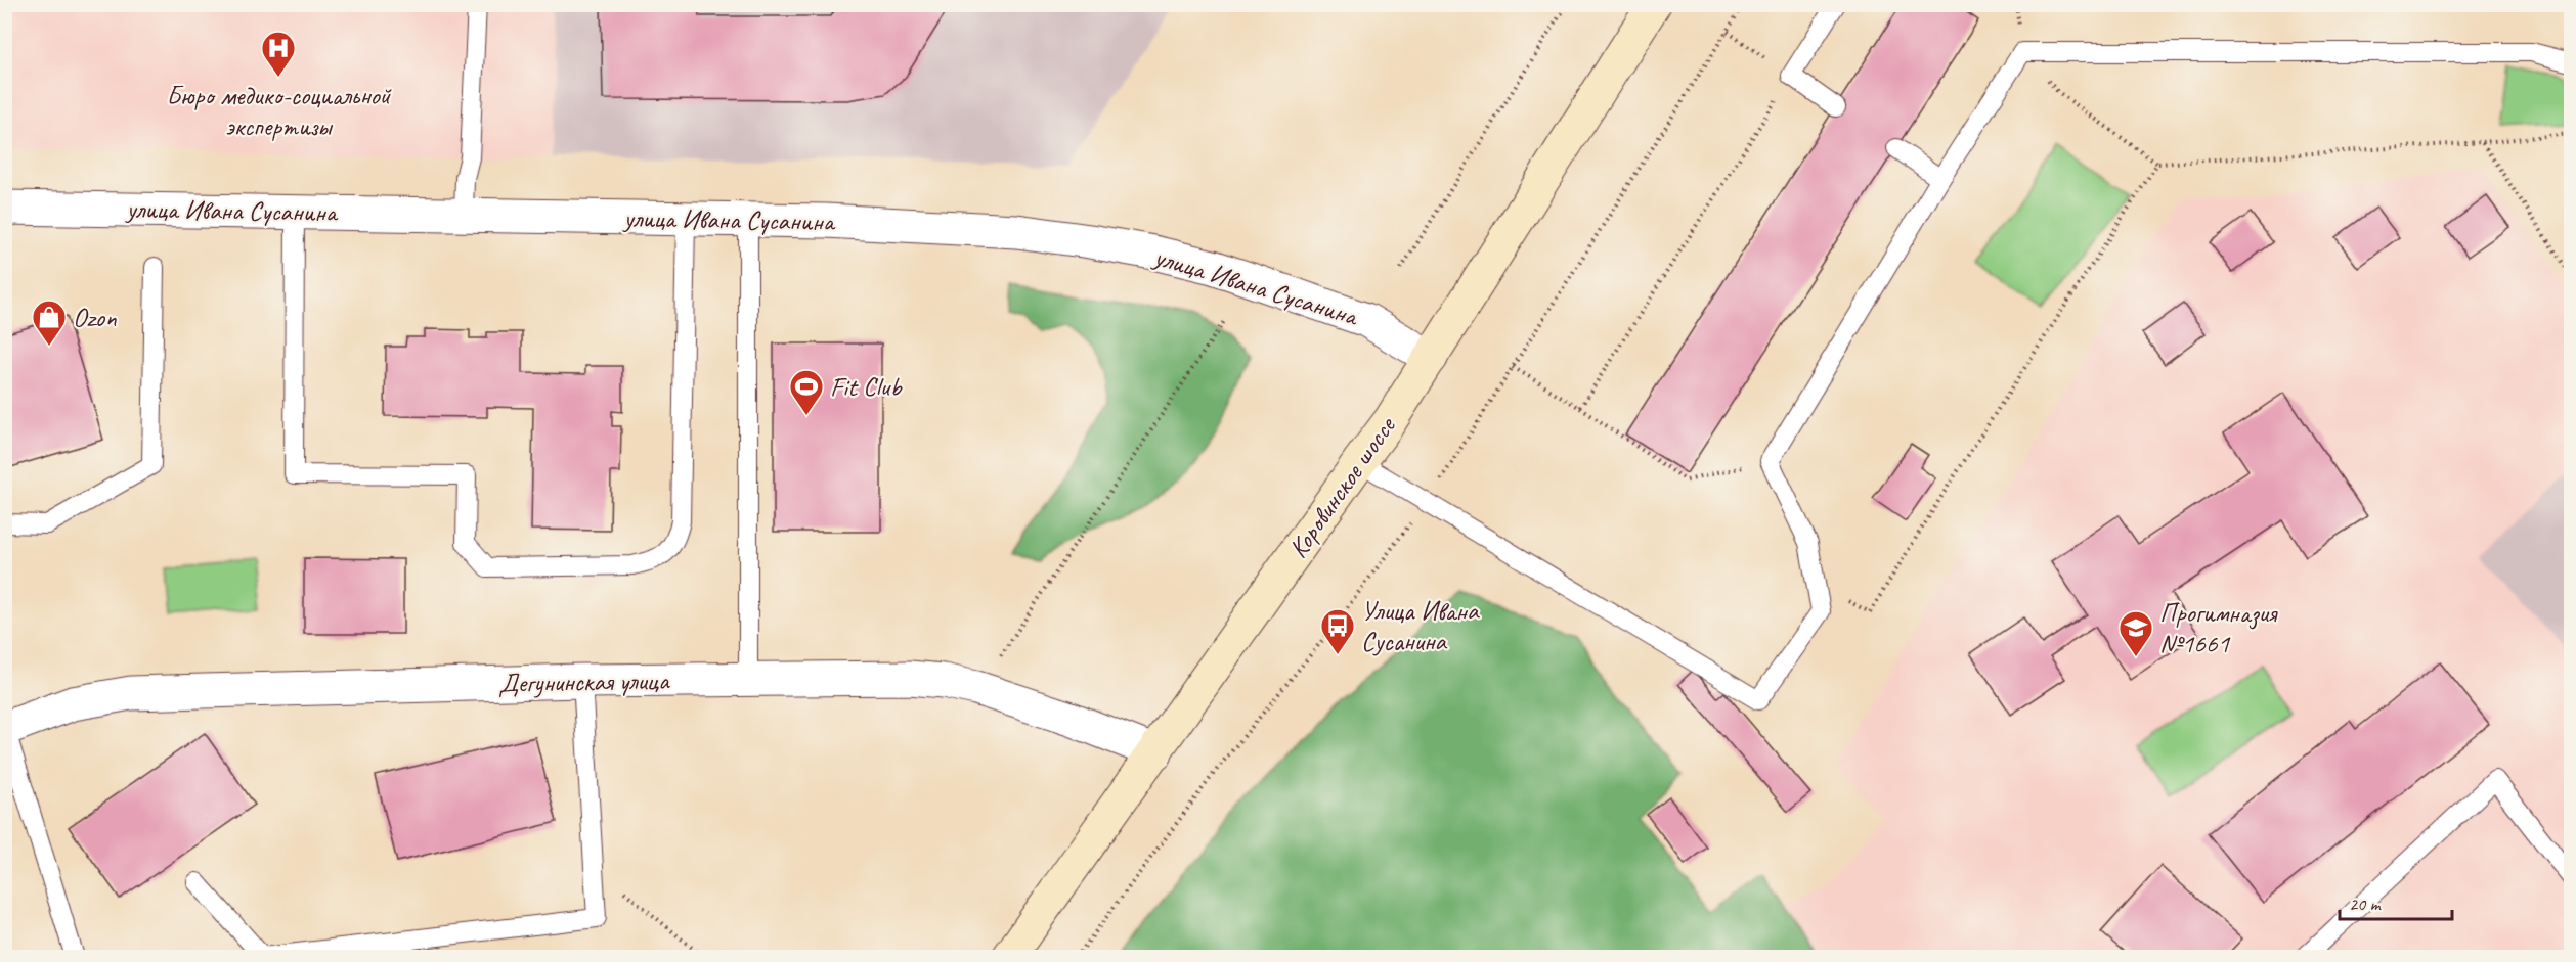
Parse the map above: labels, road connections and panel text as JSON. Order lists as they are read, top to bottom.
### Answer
{
  "streets": {
    "main road": ["Коровинское шоссе"],
    "street": ["улица Ивана Сусанина", "Дегунинская улица"]
  },
  "crossings": [
    ["улица Ивана Сусанина", "Коровинское шоссе"],
    ["Коровинское шоссе", "Дегунинская улица"]
  ],
  "places": {
    "hospital": ["Бюро медико-социальной экспертизы"],
    "shop": ["Ozon"],
    "sports": ["Fit Club"],
    "bus stop": ["Улица Ивана Сусанина"],
    "school or university": ["Прогимназия №1661"]
  },
  "scale_bar": "20 m"
}
